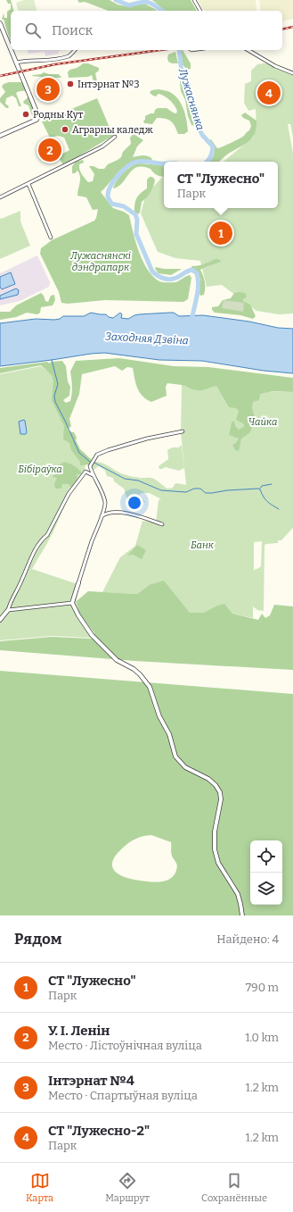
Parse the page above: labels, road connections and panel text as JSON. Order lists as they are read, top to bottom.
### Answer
{
  "water": ["Лужаснянка", "Заходняя Дзвіна"],
  "parks": [
    "Лужаснянскі дэндрапарк",
    "Чайка",
    "Бібіраўка",
    "Банк"
  ],
  "places": ["Інтэрнат №3", "Родны Кут", "Аграрны каледж"],
  "page": {
    "search": "Поиск",
    "pins": [
      "3",
      "4",
      "2",
      "1"
    ],
    "popup": ["СТ \"Лужесно\"", "Парк"],
    "heading": ["Рядом", "Найдено: 4"],
    "list": [
      {
        "mark": "1",
        "name": "СТ \"Лужесно\"",
        "note": "Парк",
        "value": "790 m"
      },
      {
        "mark": "2",
        "name": "У. І. Ленін",
        "note": "Место · Лістоўнічная вуліца",
        "value": "1.0 km"
      },
      {
        "mark": "3",
        "name": "Інтэрнат №4",
        "note": "Место · Спартыўная вуліца",
        "value": "1.2 km"
      },
      {
        "mark": "4",
        "name": "СТ \"Лужесно-2\"",
        "note": "Парк",
        "value": "1.2 km"
      }
    ],
    "nav": ["Карта", "Маршрут", "Сохранённые"]
  }
}
